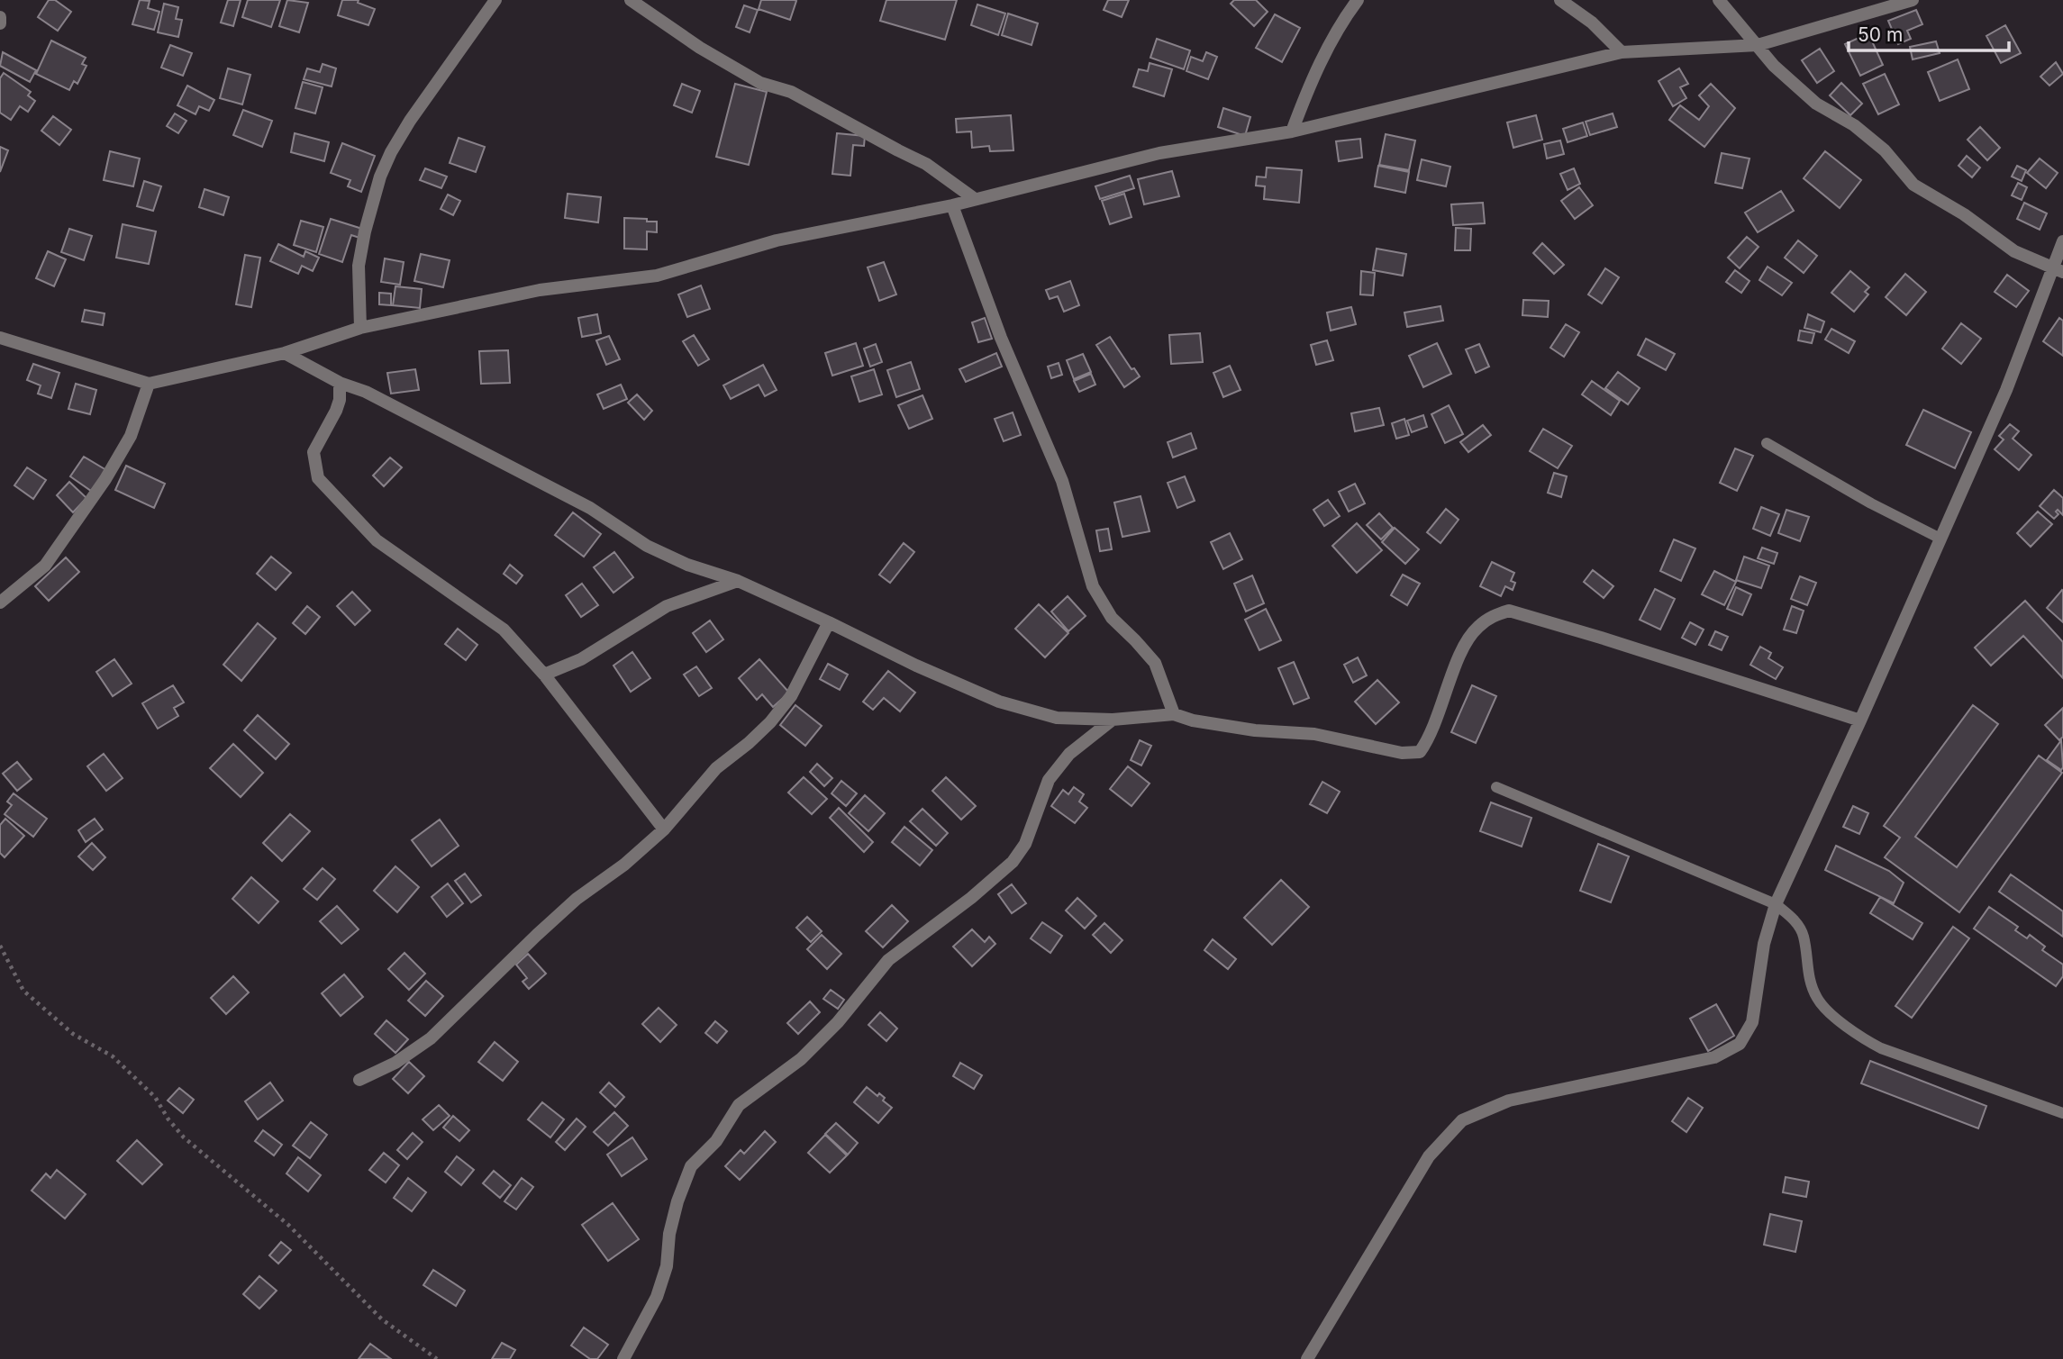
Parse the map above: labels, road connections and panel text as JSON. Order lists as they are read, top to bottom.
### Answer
{
  "scale_bar": "50 m"
}
